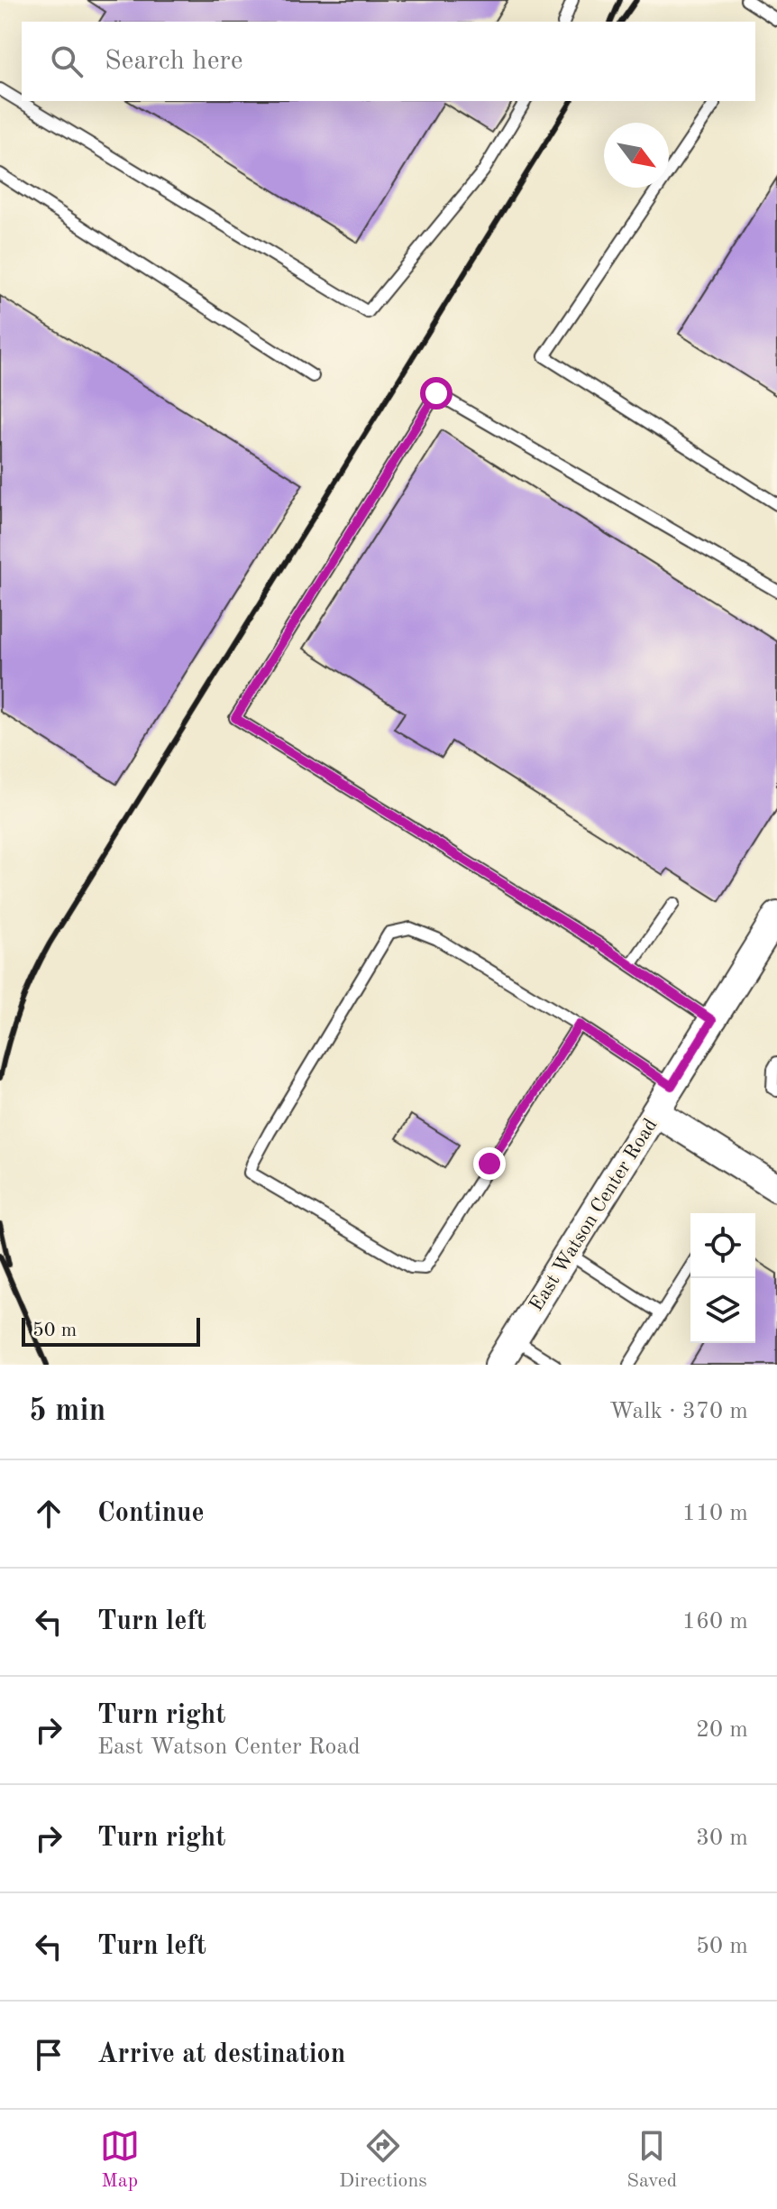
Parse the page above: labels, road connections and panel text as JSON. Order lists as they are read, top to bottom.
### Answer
{
  "streets": {
    "street": ["East Watson Center Road"]
  },
  "scale_bar": "50 m",
  "north": "bottom right",
  "page": {
    "search": "Search here",
    "scale": "50 m",
    "heading": ["5 min", "Walk · 370 m"],
    "list": [
      ["Continue", "110 m"],
      ["Turn left", "160 m"],
      ["Turn right", "East Watson Center Road", "20 m"],
      ["Turn right", "30 m"],
      ["Turn left", "50 m"],
      "Arrive at destination"
    ],
    "nav": ["Map", "Directions", "Saved"]
  }
}
